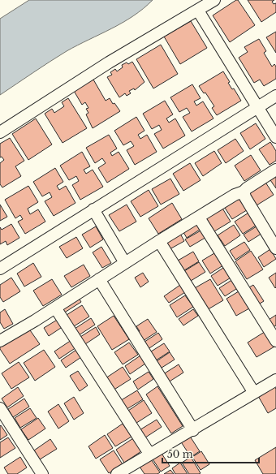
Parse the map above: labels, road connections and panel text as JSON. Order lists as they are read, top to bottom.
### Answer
{
  "scale_bar": "50 m"
}
